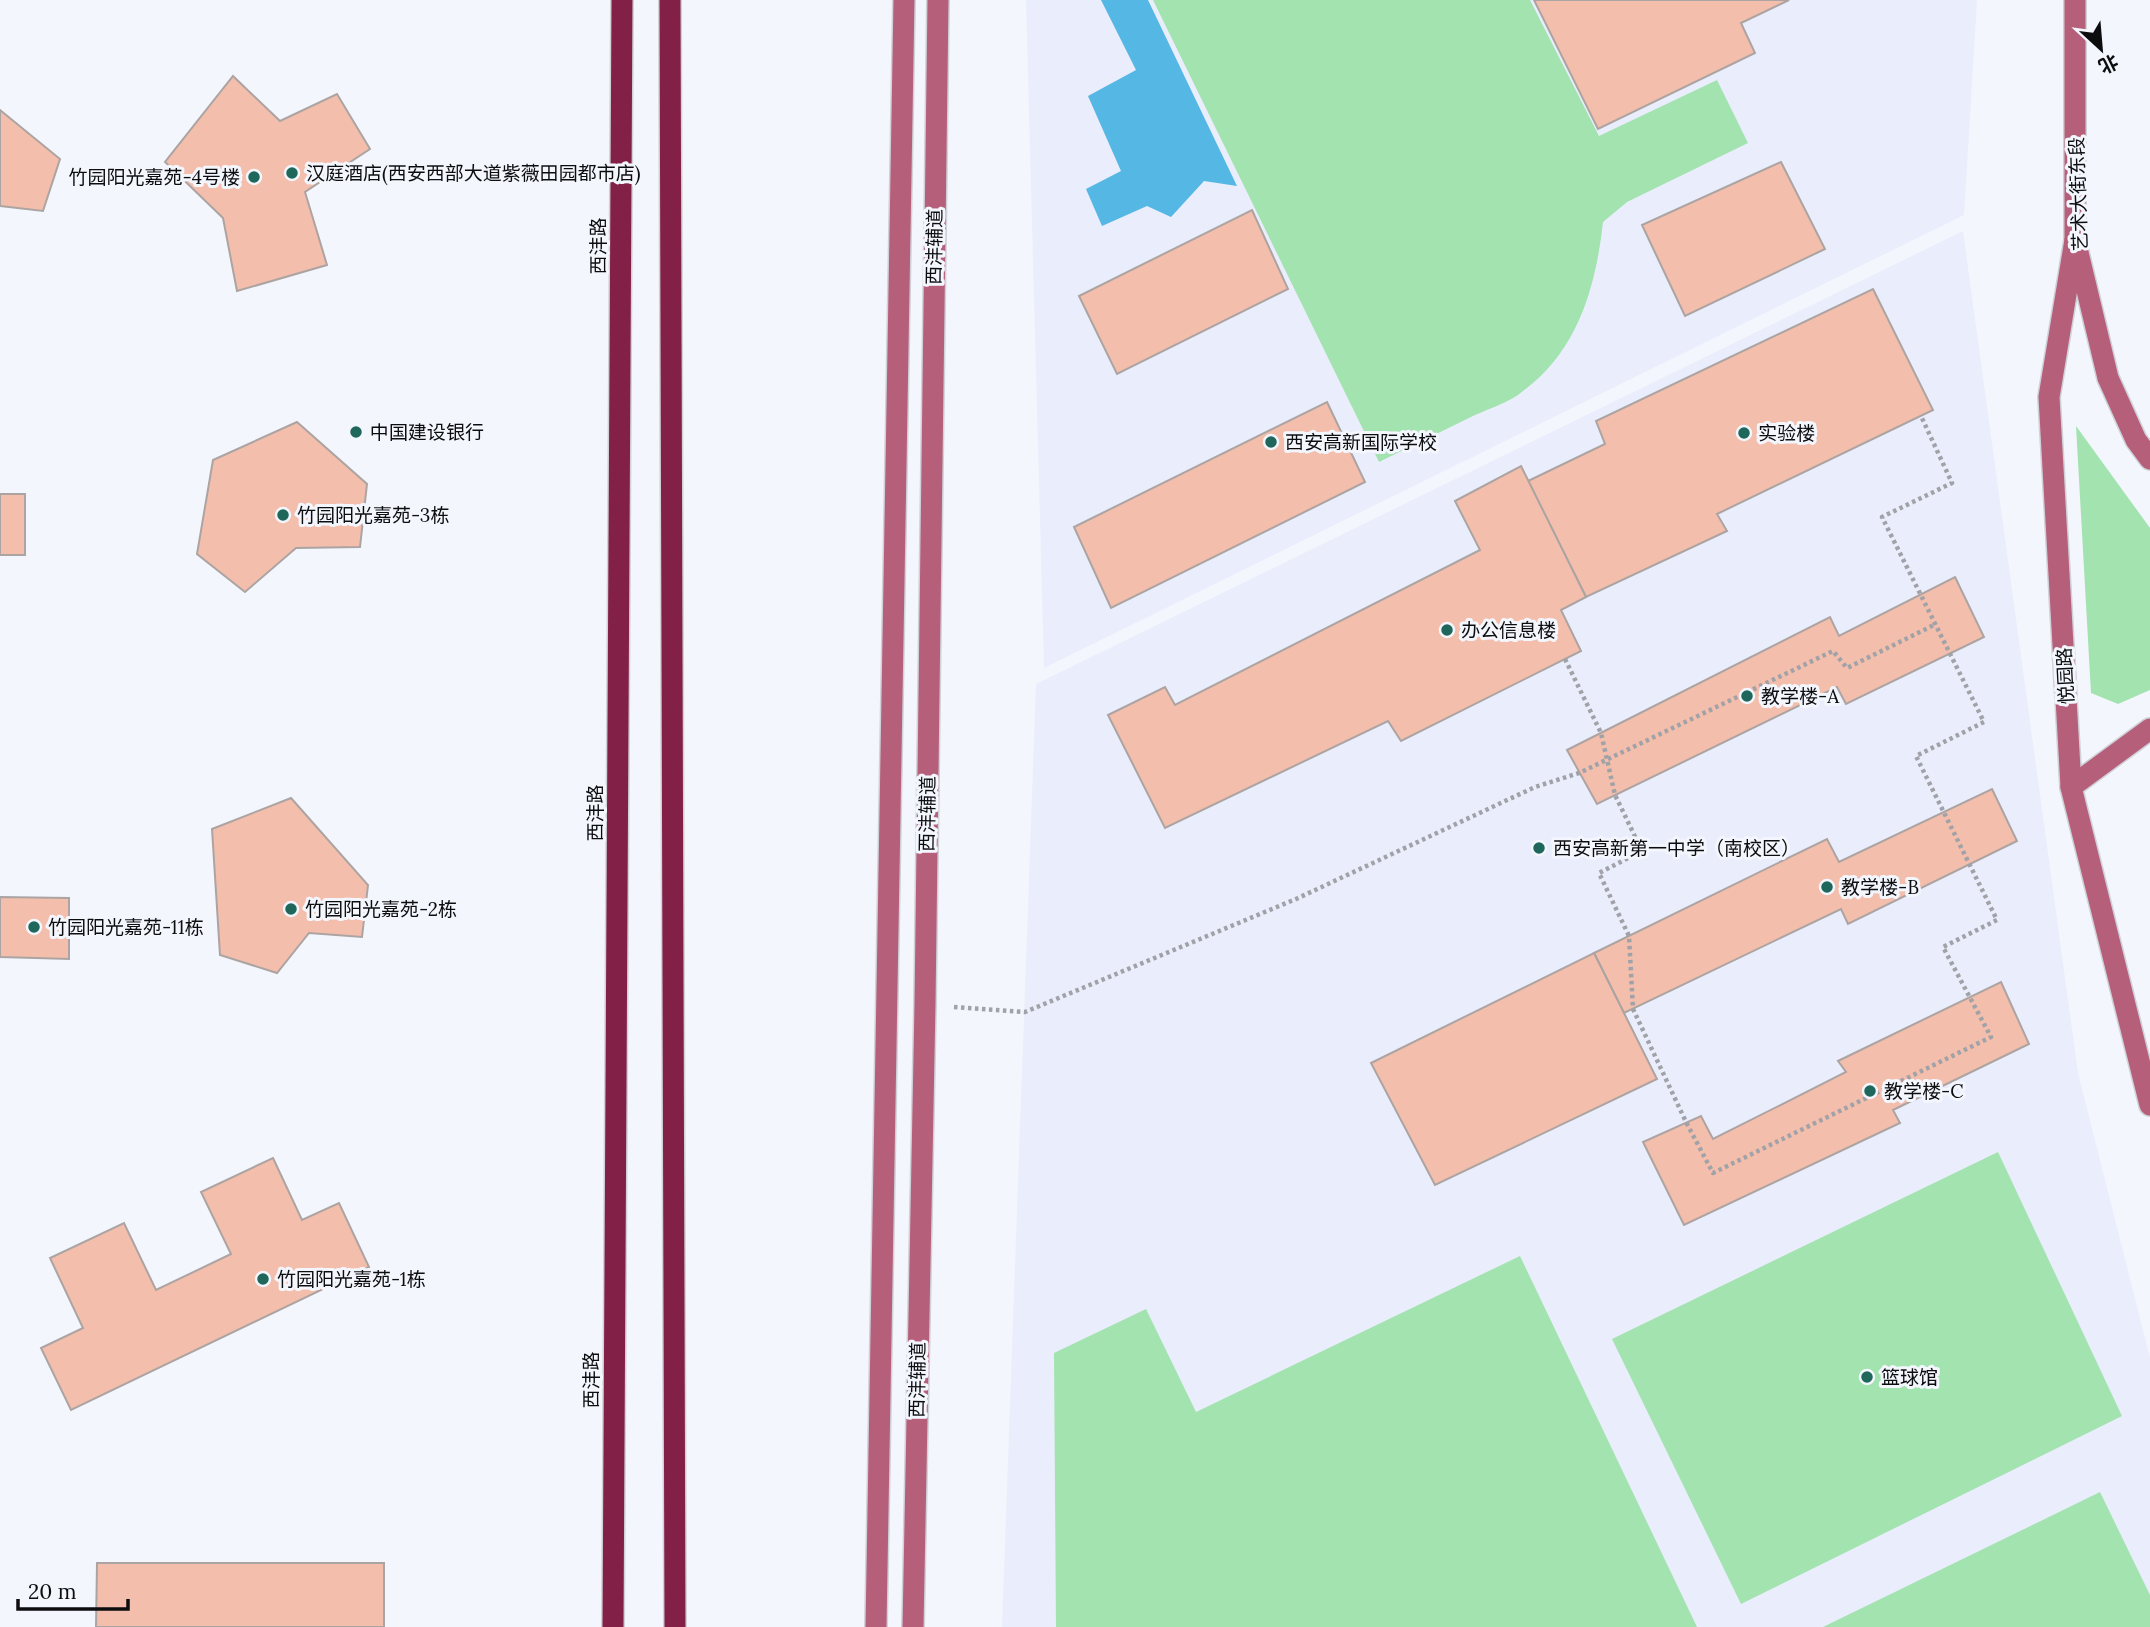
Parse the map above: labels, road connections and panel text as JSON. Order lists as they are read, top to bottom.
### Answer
{
  "streets": {
    "highway": ["西沣路"],
    "street": ["艺术大街东段", "西沣辅道", "悦园路"]
  },
  "crossings": [
    ["艺术大街东段", "悦园路"]
  ],
  "places": [
    "汉庭酒店(西安西部大道紫薇田园都市店)",
    "竹园阳光嘉苑-4号楼",
    "中国建设银行",
    "实验楼",
    "西安高新国际学校",
    "竹园阳光嘉苑-3栋",
    "办公信息楼",
    "教学楼-A",
    "西安高新第一中学（南校区）",
    "教学楼-B",
    "竹园阳光嘉苑-2栋",
    "竹园阳光嘉苑-11栋",
    "教学楼-C",
    "竹园阳光嘉苑-1栋",
    "篮球馆"
  ],
  "scale_bar": "20 m",
  "north": "bottom right"
}
